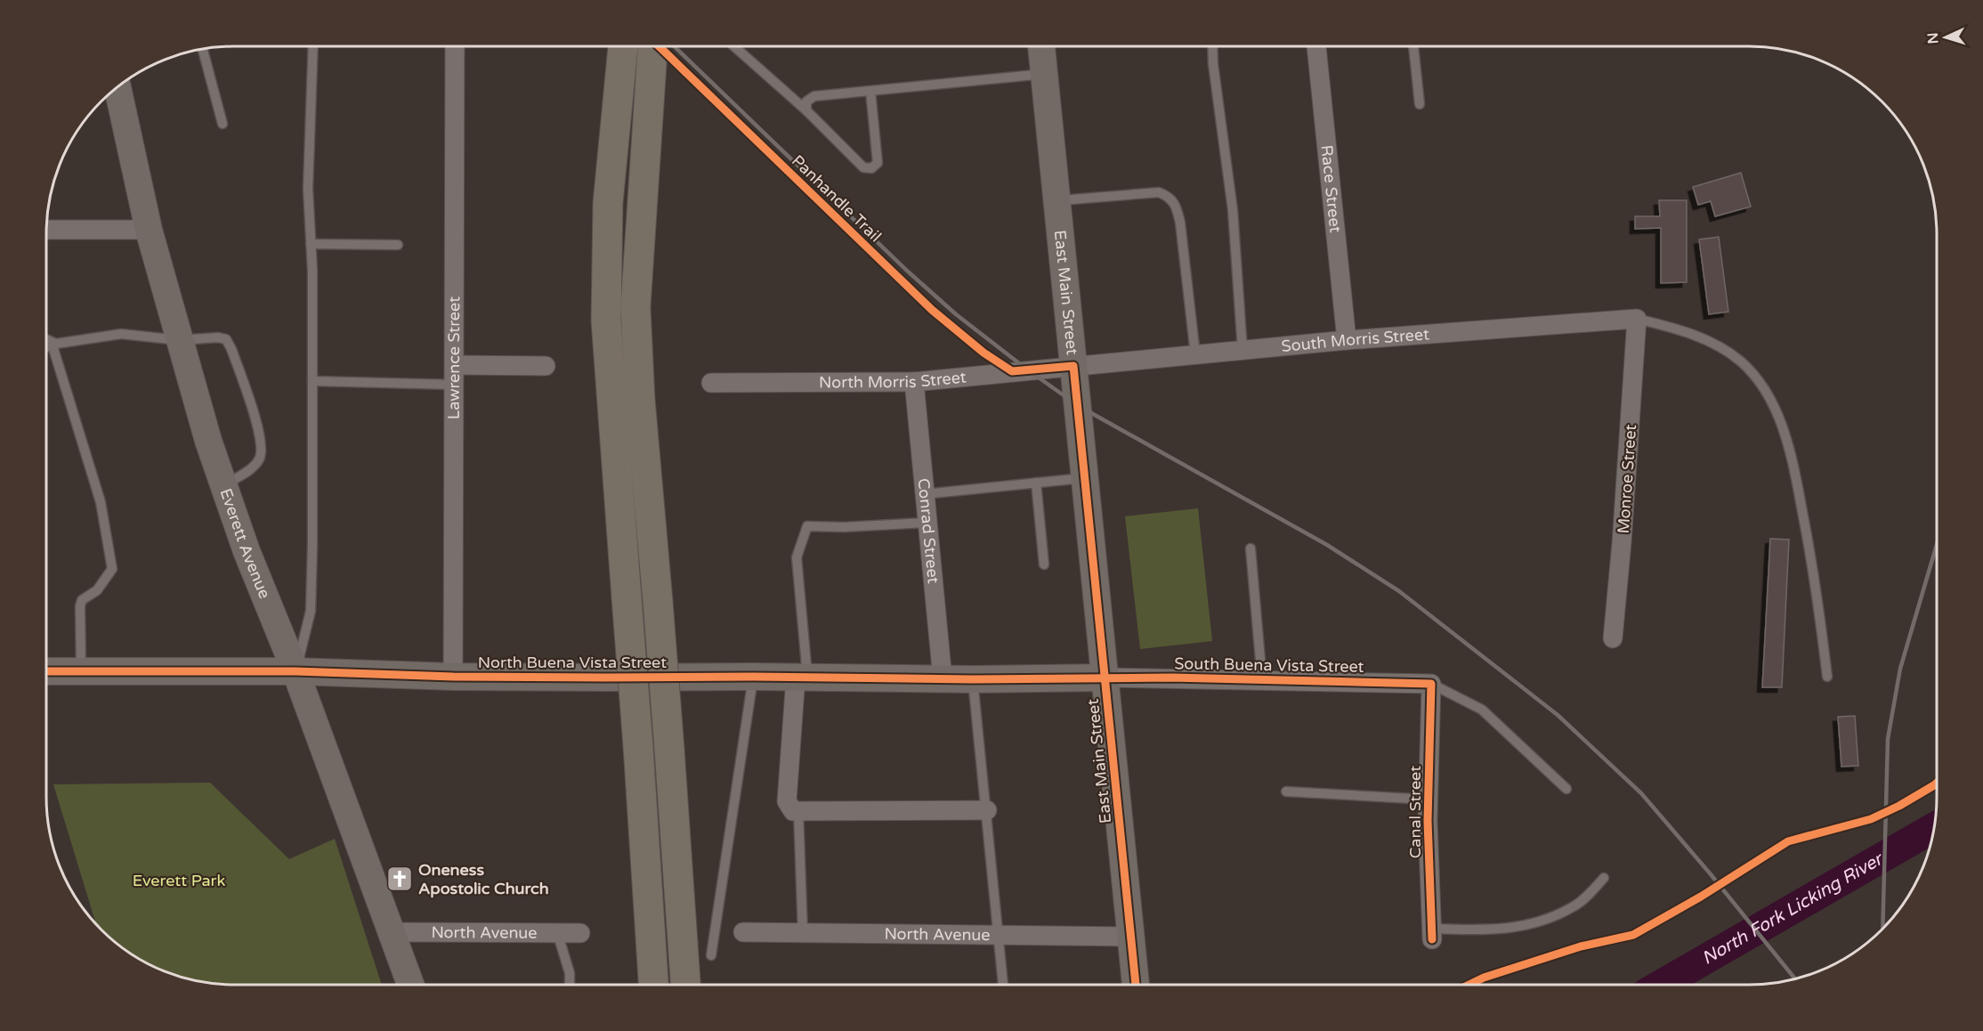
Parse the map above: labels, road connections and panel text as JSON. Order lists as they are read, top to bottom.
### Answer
{
  "streets": {
    "street": [
      "Race Street",
      "East Main Street",
      "South Morris Street",
      "Lawrence Street",
      "North Morris Street",
      "Monroe Street",
      "Conrad Street",
      "Everett Avenue",
      "North Buena Vista Street",
      "South Buena Vista Street",
      "Canal Street",
      "North Avenue"
    ],
    "cycle path": ["Panhandle Trail"]
  },
  "crossings": [
    ["Race Street", "South Morris Street"],
    ["East Main Street", "South Morris Street"],
    ["East Main Street", "North Morris Street"],
    ["East Main Street", "North Buena Vista Street"],
    ["East Main Street", "South Buena Vista Street"],
    ["East Main Street", "North Avenue"],
    ["South Morris Street", "North Morris Street"],
    ["South Morris Street", "Monroe Street"],
    ["Lawrence Street", "North Buena Vista Street"],
    ["North Morris Street", "Conrad Street"],
    ["Conrad Street", "North Buena Vista Street"],
    ["Everett Avenue", "North Buena Vista Street"],
    ["Everett Avenue", "North Avenue"],
    ["North Buena Vista Street", "South Buena Vista Street"],
    ["South Buena Vista Street", "Canal Street"]
  ],
  "water": ["North Fork Licking River"],
  "parks": ["Everett Park"],
  "places": {
    "church": ["Oneness Apostolic Church"]
  },
  "north": "left"
}
